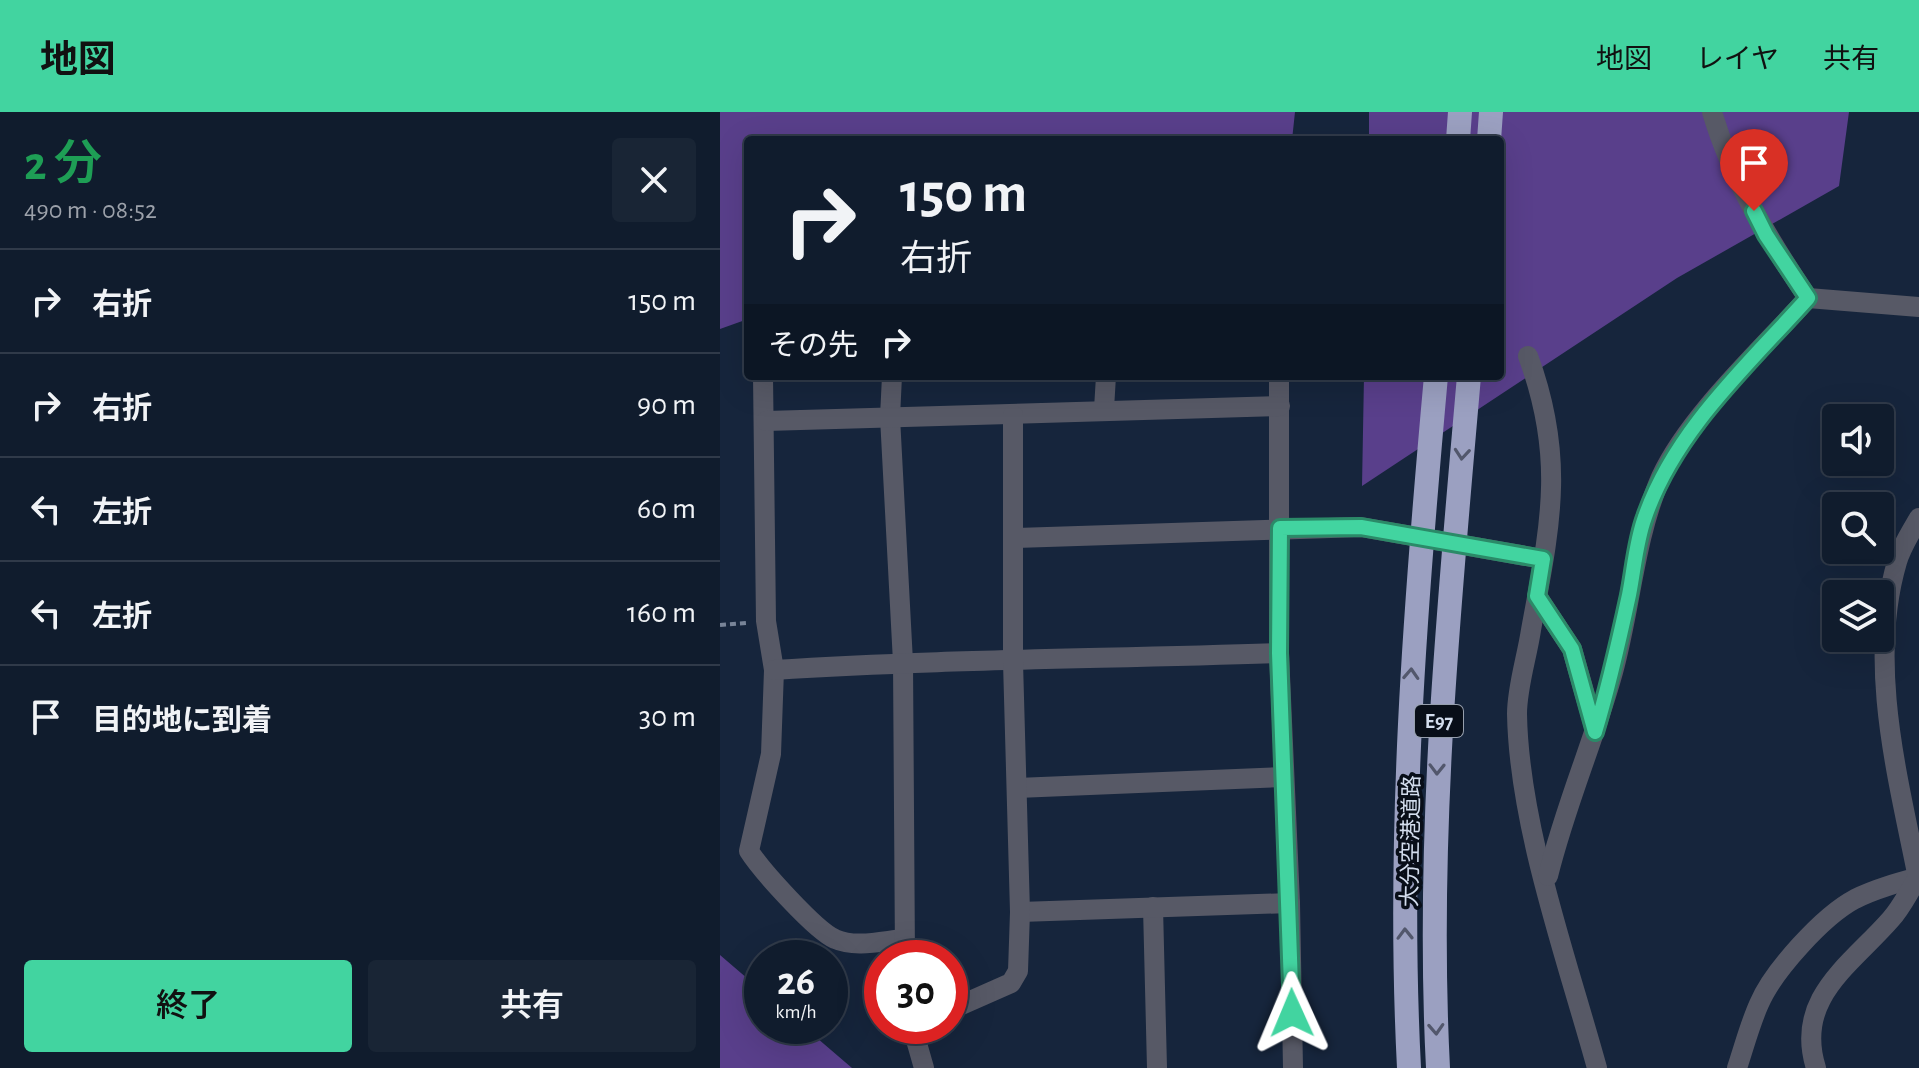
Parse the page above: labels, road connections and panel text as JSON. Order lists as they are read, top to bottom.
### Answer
{
  "streets": {
    "highway": ["E97", "大分空港道路"]
  },
  "page": {
    "header": "地図",
    "nav": ["地図", "レイヤ", "共有"],
    "heading": ["2 分", "490 m · 08:52"],
    "turn": ["150 m", "右折"],
    "list": [
      {
        "name": "右折",
        "value": "150 m"
      },
      {
        "name": "右折",
        "value": "90 m"
      },
      {
        "name": "左折",
        "value": "60 m"
      },
      {
        "name": "左折",
        "value": "160 m"
      },
      {
        "name": "目的地に到着",
        "value": "30 m"
      }
    ],
    "then": "その先",
    "speed": "26 km/h",
    "limit": "30",
    "buttons": ["終了", "共有"]
  }
}
